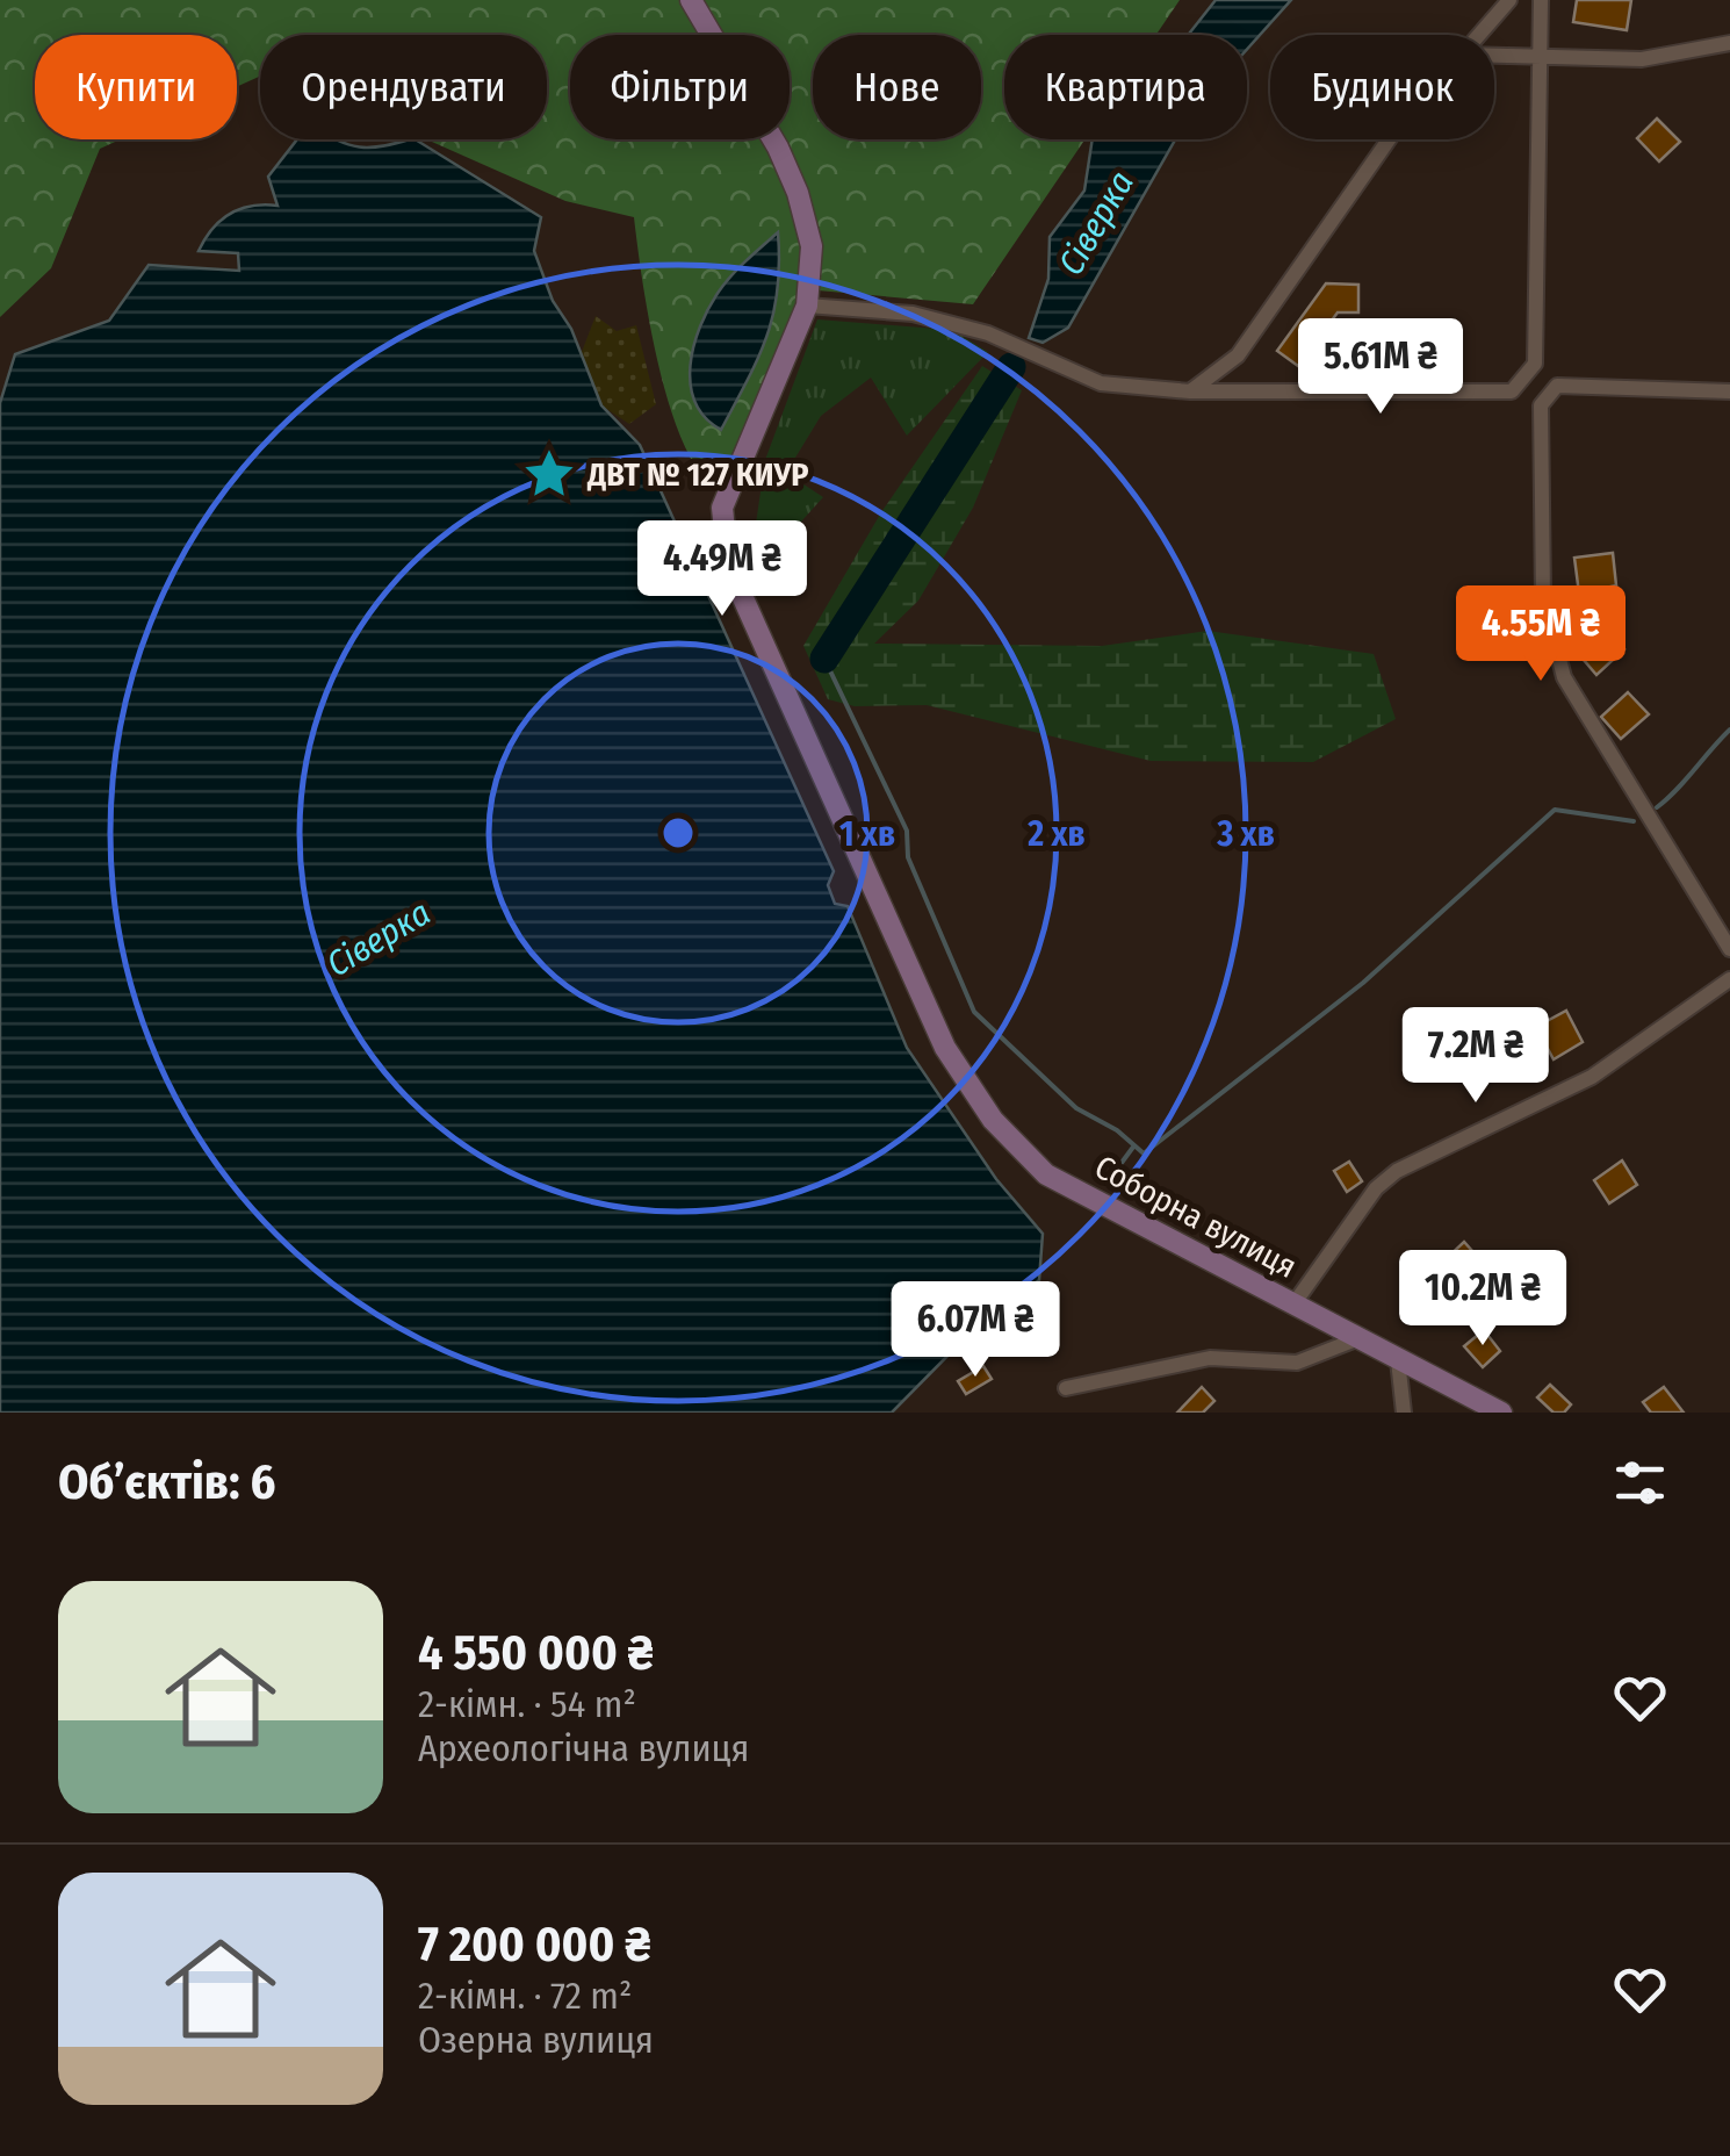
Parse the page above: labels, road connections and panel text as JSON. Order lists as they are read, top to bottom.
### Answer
{
  "streets": {
    "street": ["Соборна вулиця"]
  },
  "water": ["Сіверка"],
  "places": {
    "place": ["ДВТ № 127 КИУР"]
  },
  "page": {
    "chip": [
      "Купити",
      "Орендувати",
      "Фільтри",
      "Нове",
      "Квартира",
      "Будинок"
    ],
    "price": [
      "5.61M ₴",
      "4.49M ₴",
      "4.55M ₴",
      "7.2M ₴",
      "10.2M ₴",
      "6.07M ₴"
    ],
    "heading": "Об’єктів: 6",
    "list": [
      {
        "name": "4 550 000 ₴",
        "note": "2-кімн. · 54 m² · Археологічна вулиця"
      },
      {
        "name": "7 200 000 ₴",
        "note": "2-кімн. · 72 m² · Озерна вулиця"
      }
    ]
  },
  "rings": ["1 хв", "2 хв", "3 хв"]
}
